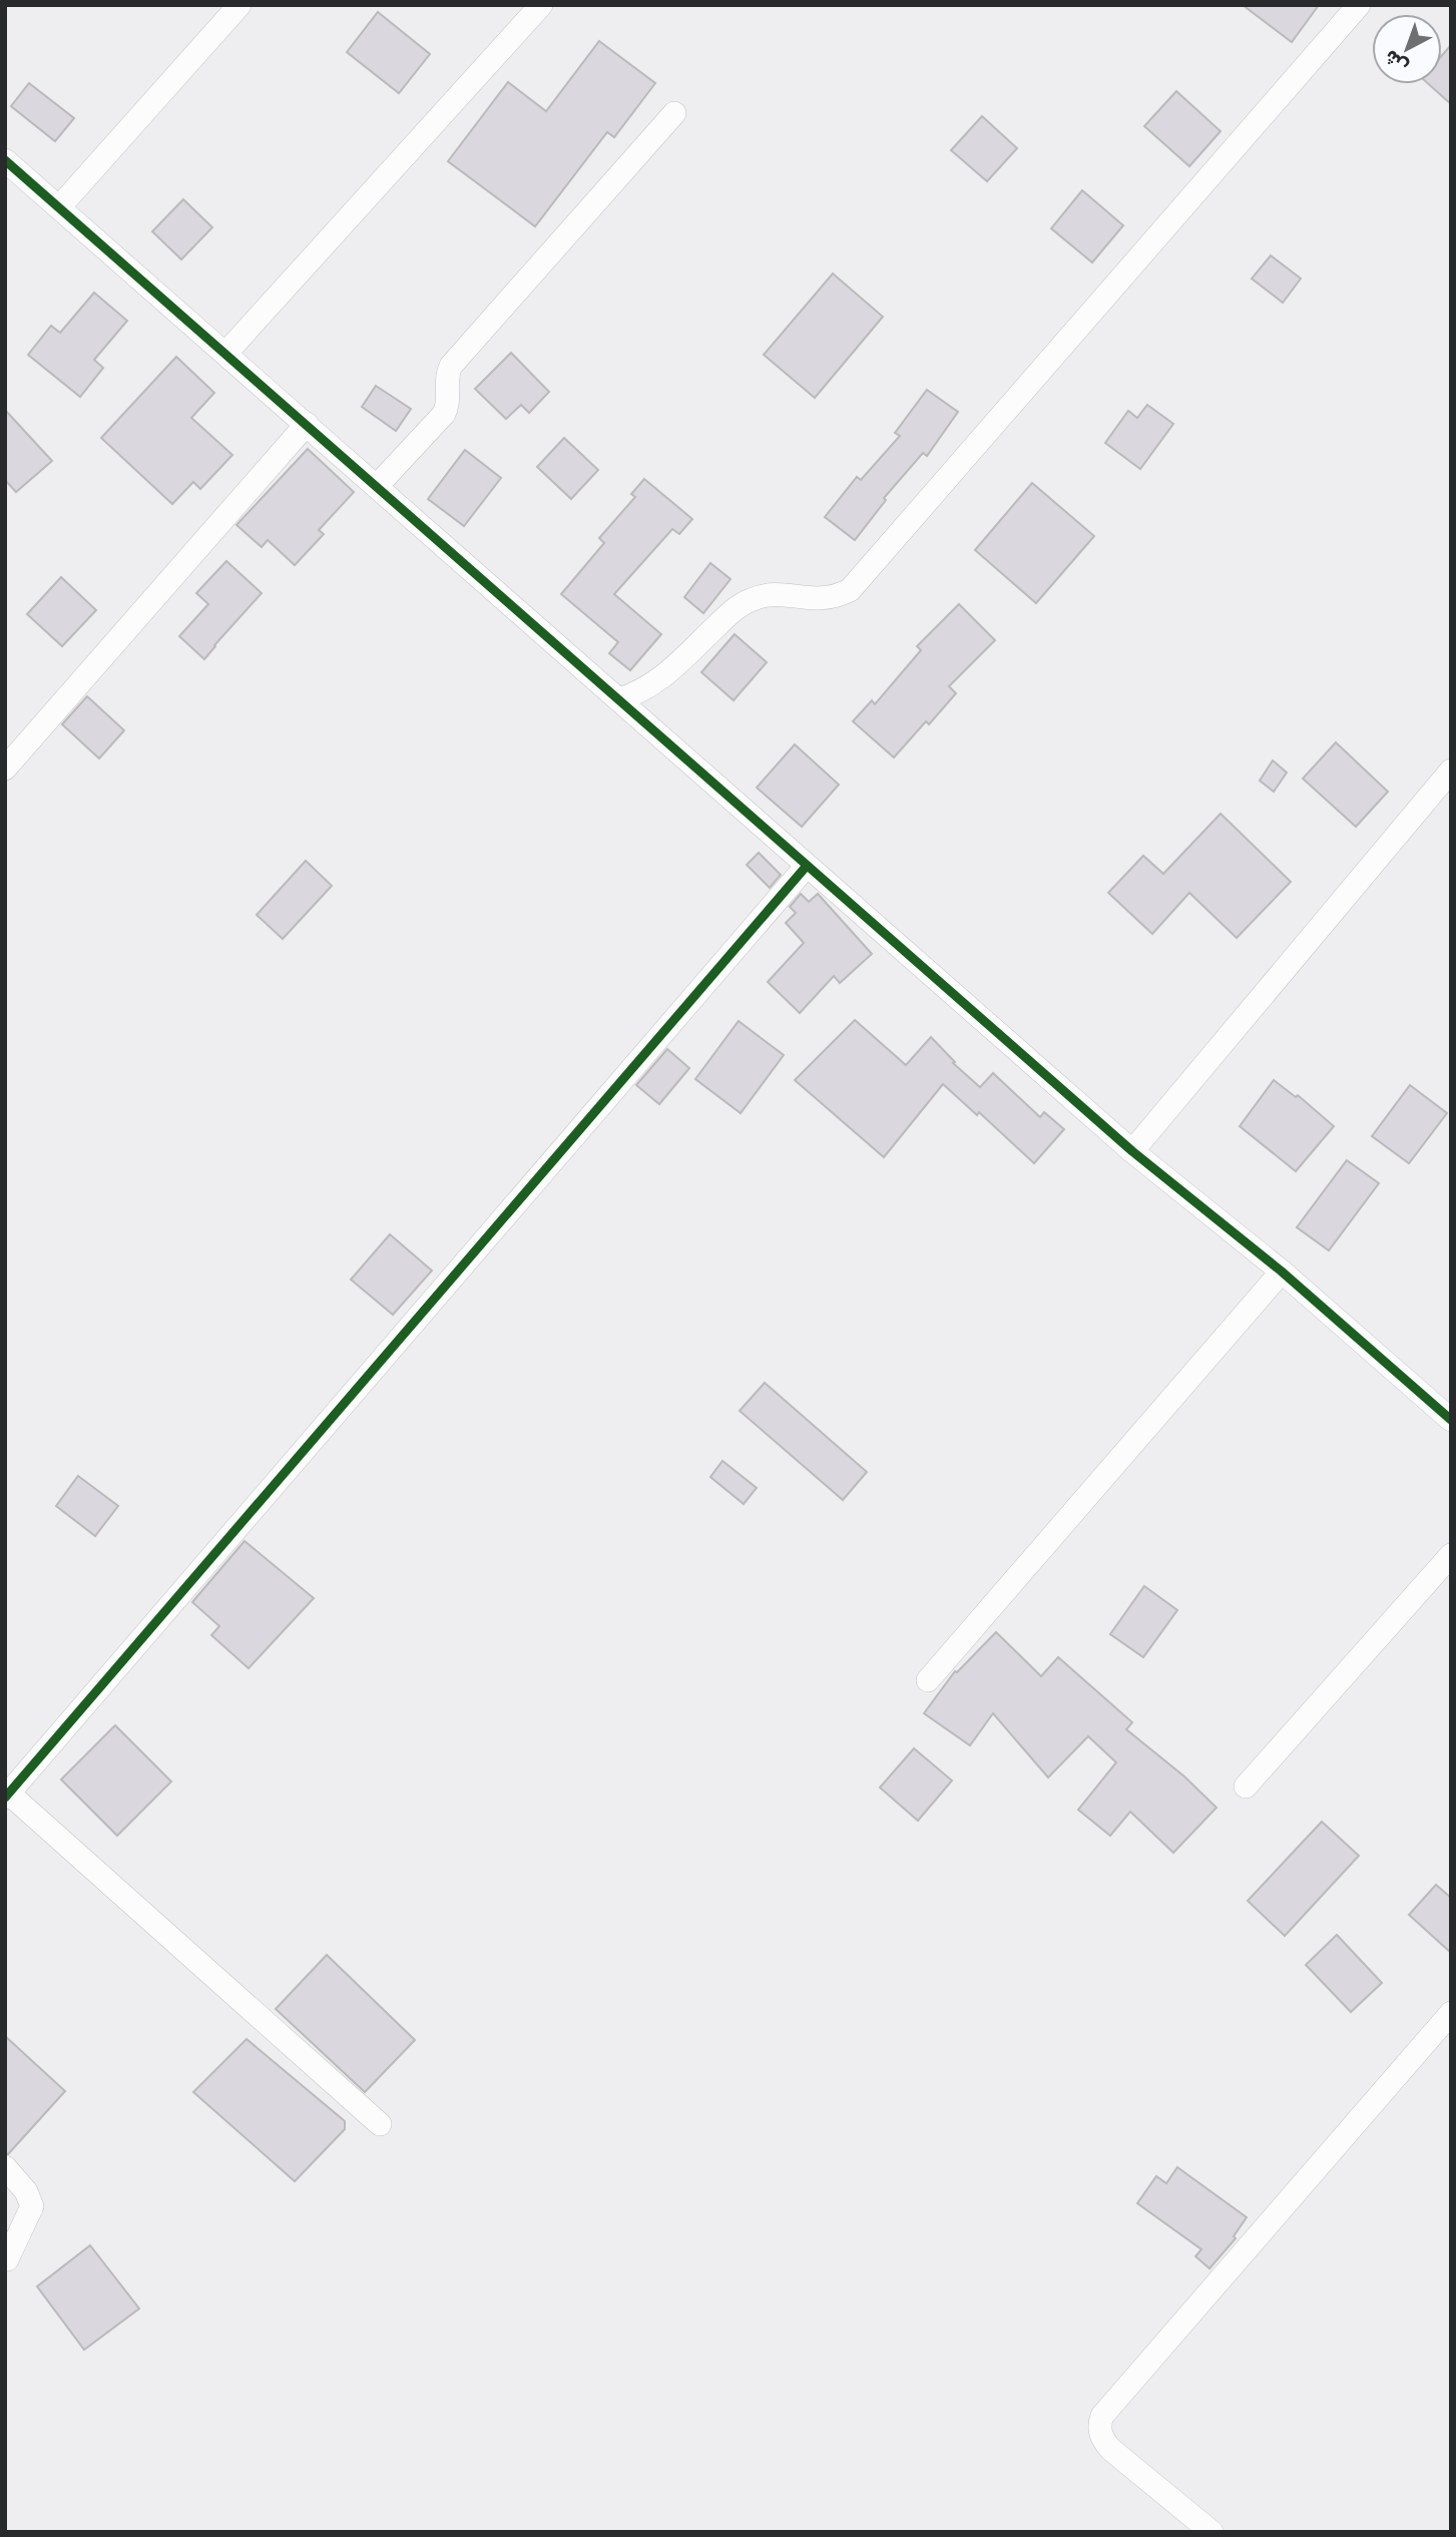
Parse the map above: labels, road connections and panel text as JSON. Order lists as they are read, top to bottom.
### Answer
{
  "north": "bottom left"
}
